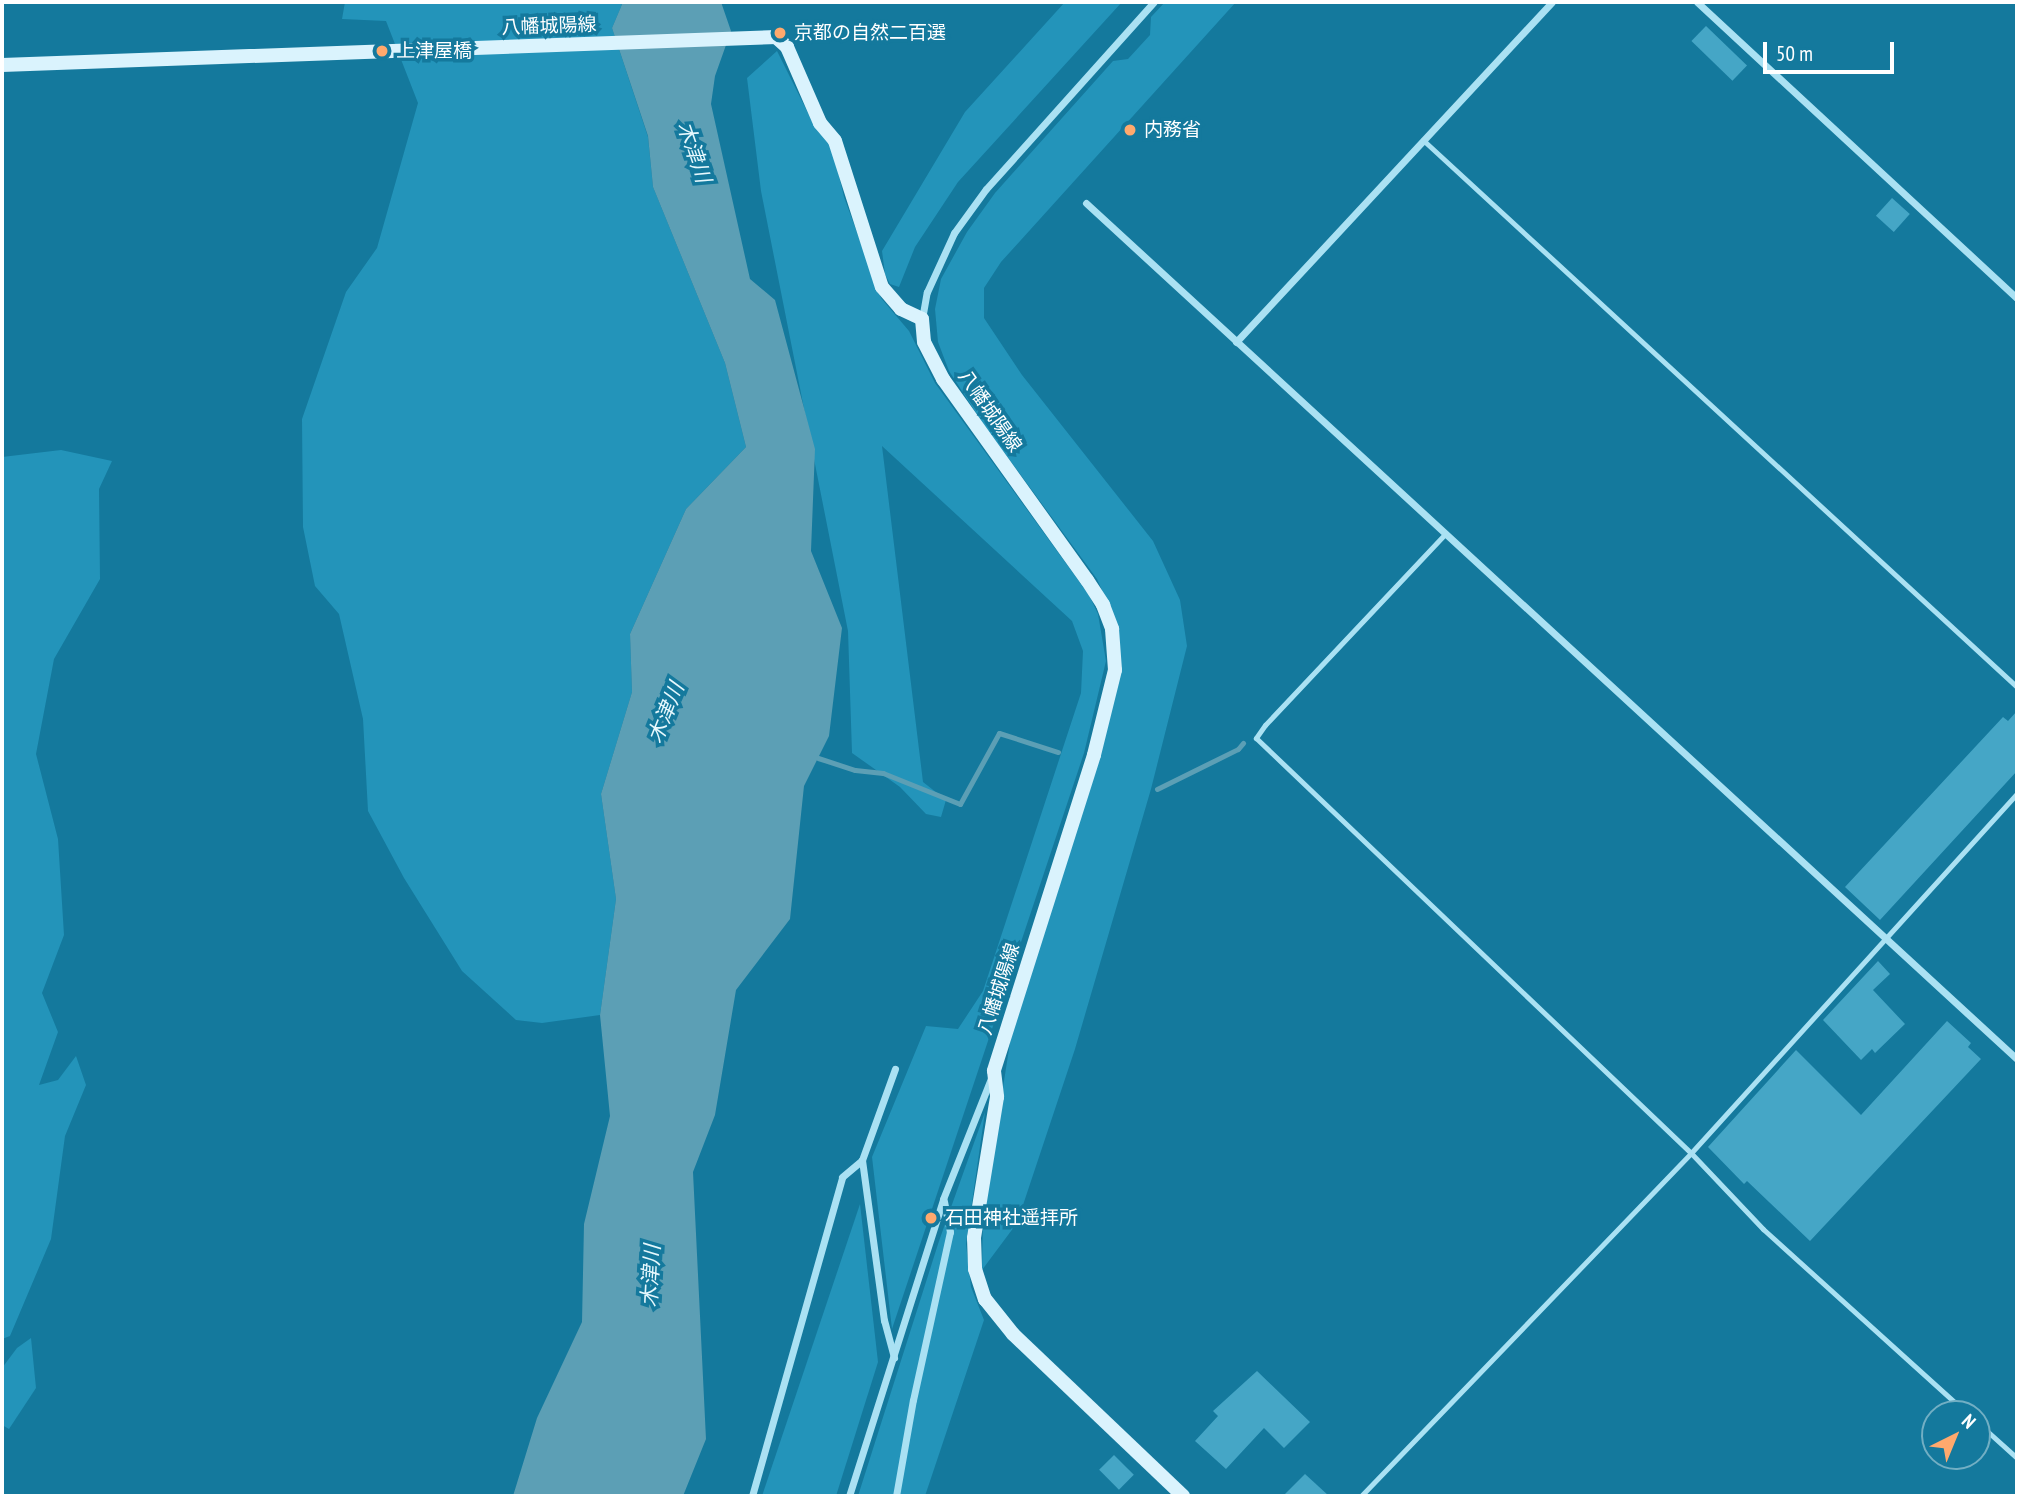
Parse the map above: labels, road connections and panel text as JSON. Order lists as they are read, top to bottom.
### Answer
{
  "streets": {
    "main road": ["八幡城陽線"]
  },
  "water": ["木津川"],
  "places": [
    "京都の自然二百選",
    "上津屋橋",
    "内務省",
    "石田神社遥拝所"
  ],
  "scale_bar": "50 m",
  "north": "top right"
}
